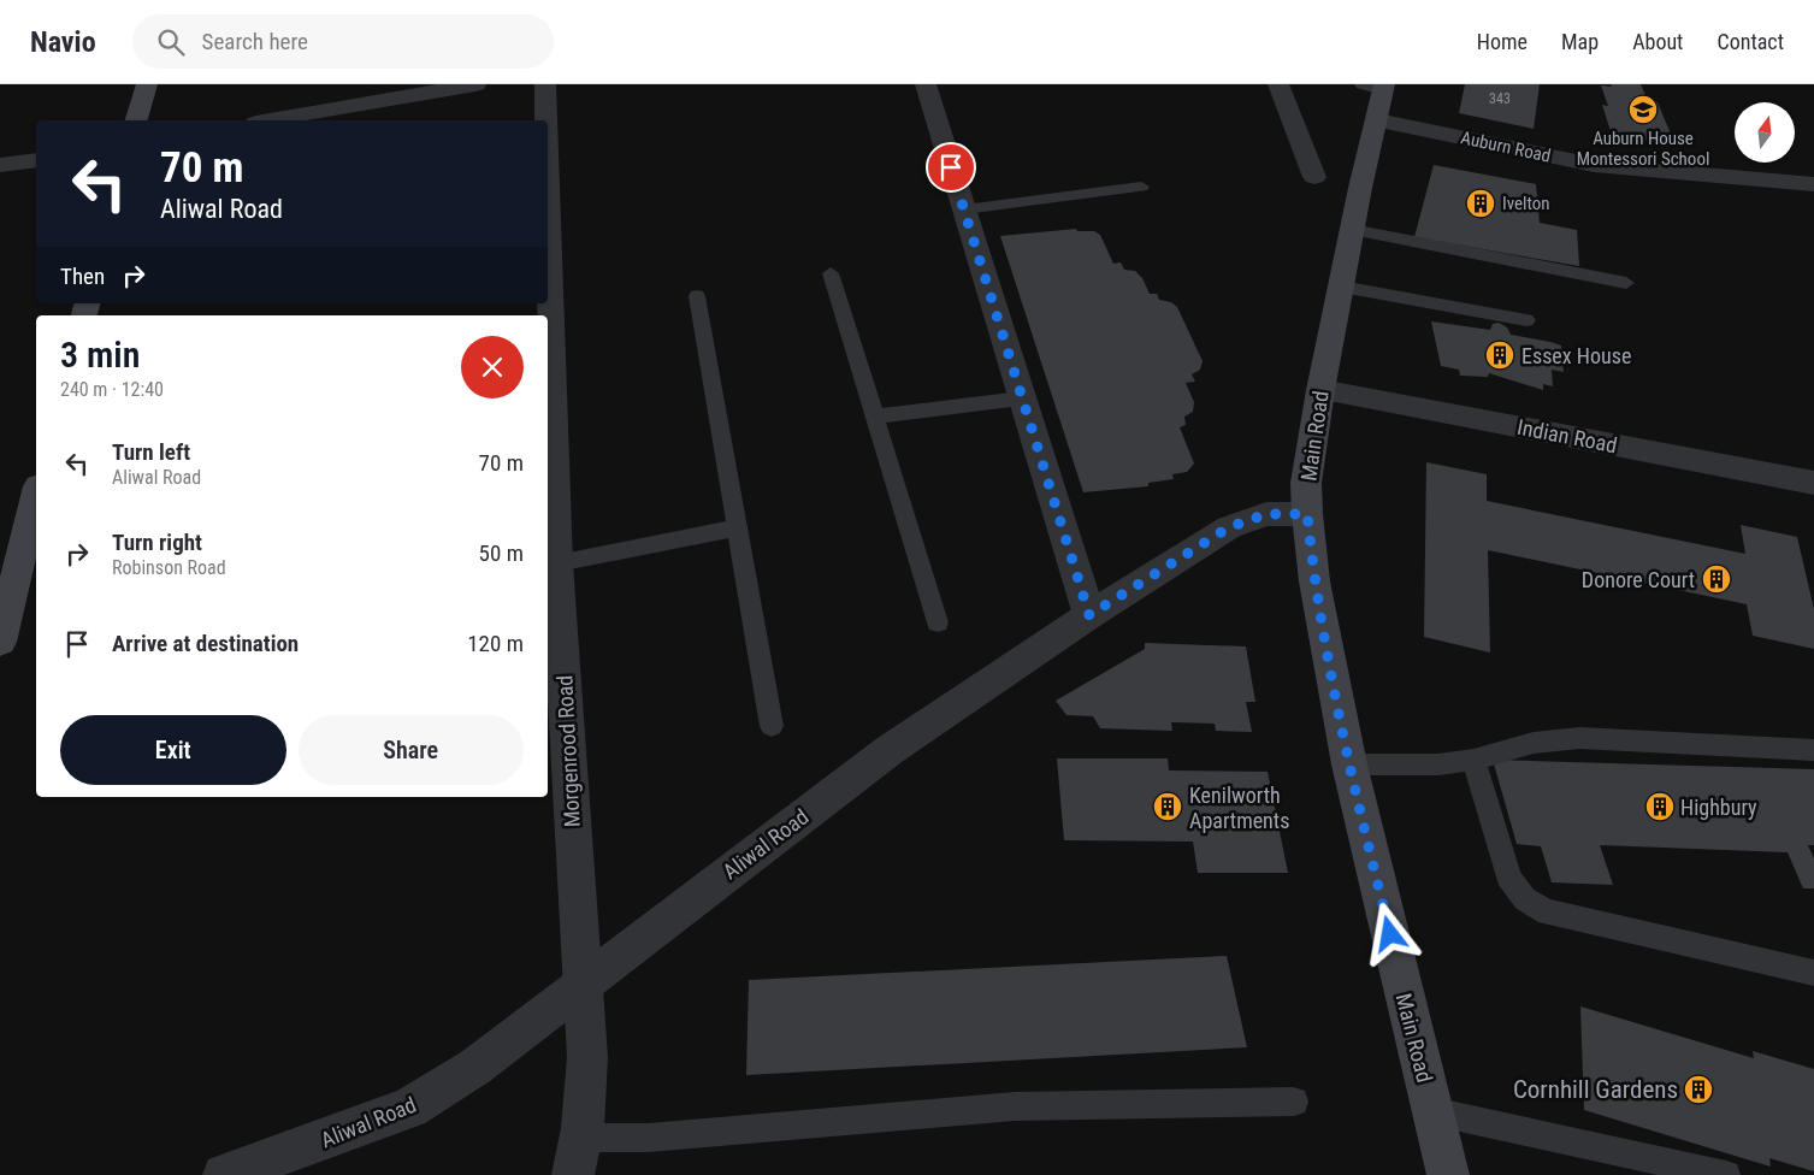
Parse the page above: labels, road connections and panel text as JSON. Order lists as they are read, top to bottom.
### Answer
{
  "streets": {
    "main road": ["Main Road"],
    "street": [
      "Auburn Road",
      "Indian Road",
      "Morgenrood Road",
      "Aliwal Road"
    ]
  },
  "crossings": [
    ["Auburn Road", "Main Road"],
    ["Main Road", "Indian Road"],
    ["Main Road", "Aliwal Road"],
    ["Morgenrood Road", "Aliwal Road"]
  ],
  "places": {
    "school or university": ["Auburn House Montessori School"],
    "building": [
      "Ivelton",
      "Essex House",
      "Donore Court",
      "Kenilworth Apartments",
      "Highbury",
      "Cornhill Gardens"
    ]
  },
  "house_numbers": ["343"],
  "north": "top",
  "page": {
    "header": "Navio",
    "search": "Search here",
    "nav": [
      "Home",
      "Map",
      "About",
      "Contact"
    ],
    "turn": ["70 m", "Aliwal Road"],
    "then": "Then",
    "heading": ["3 min", "240 m · 12:40"],
    "list": [
      {
        "name": "Turn left",
        "note": "Aliwal Road",
        "value": "70 m"
      },
      {
        "name": "Turn right",
        "note": "Robinson Road",
        "value": "50 m"
      },
      {
        "name": "Arrive at destination",
        "value": "120 m"
      }
    ],
    "buttons": ["Exit", "Share"]
  }
}
